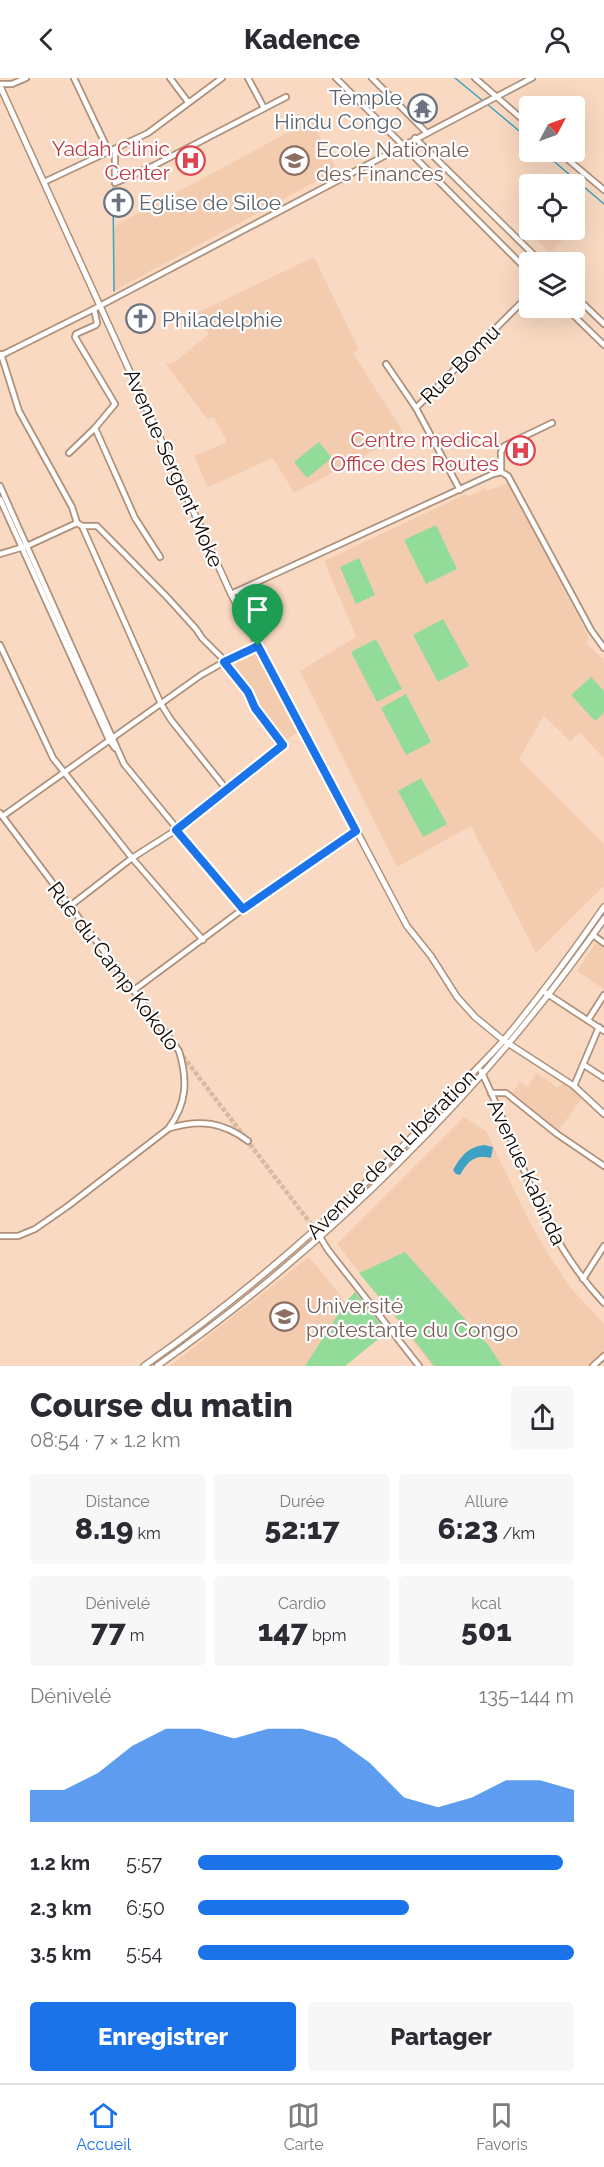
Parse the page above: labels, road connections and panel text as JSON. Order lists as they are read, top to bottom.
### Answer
{
  "streets": {
    "main road": ["Avenue Sergent Moke", "Avenue de la Libération"],
    "street": ["Rue Bomu", "Rue du Camp Kokolo", "Avenue Kabinda"]
  },
  "crossings": [
    ["Avenue Sergent Moke", "Avenue de la Libération"],
    ["Avenue de la Libération", "Avenue Kabinda"]
  ],
  "places": {
    "temple": ["Temple Hindu Congo"],
    "hospital": ["Yadah Clinic Center", "Centre medical Office des Routes"],
    "school or university": ["Ecole Nationale des Finances", "Université protestante du Congo"],
    "church": ["Eglise de Siloe", "Philadelphie"]
  },
  "north": "top right",
  "page": {
    "header": "Kadence",
    "heading": ["Course du matin", "08:54 · 7 × 1.2 km"],
    "stats": [
      ["Distance", "8.19 km"],
      ["Durée", "52:17"],
      ["Allure", "6:23 /km"],
      ["Dénivelé", "77 m"],
      ["Cardio", "147 bpm"],
      ["kcal", "501"]
    ],
    "chart": ["Dénivelé", "135–144 m"],
    "list": [
      {
        "name": "1.2 km",
        "note": "5:57"
      },
      {
        "name": "2.3 km",
        "note": "6:50"
      },
      {
        "name": "3.5 km",
        "note": "5:54"
      }
    ],
    "buttons": ["Enregistrer", "Partager"],
    "tabs": ["Accueil", "Carte", "Favoris"]
  }
}
